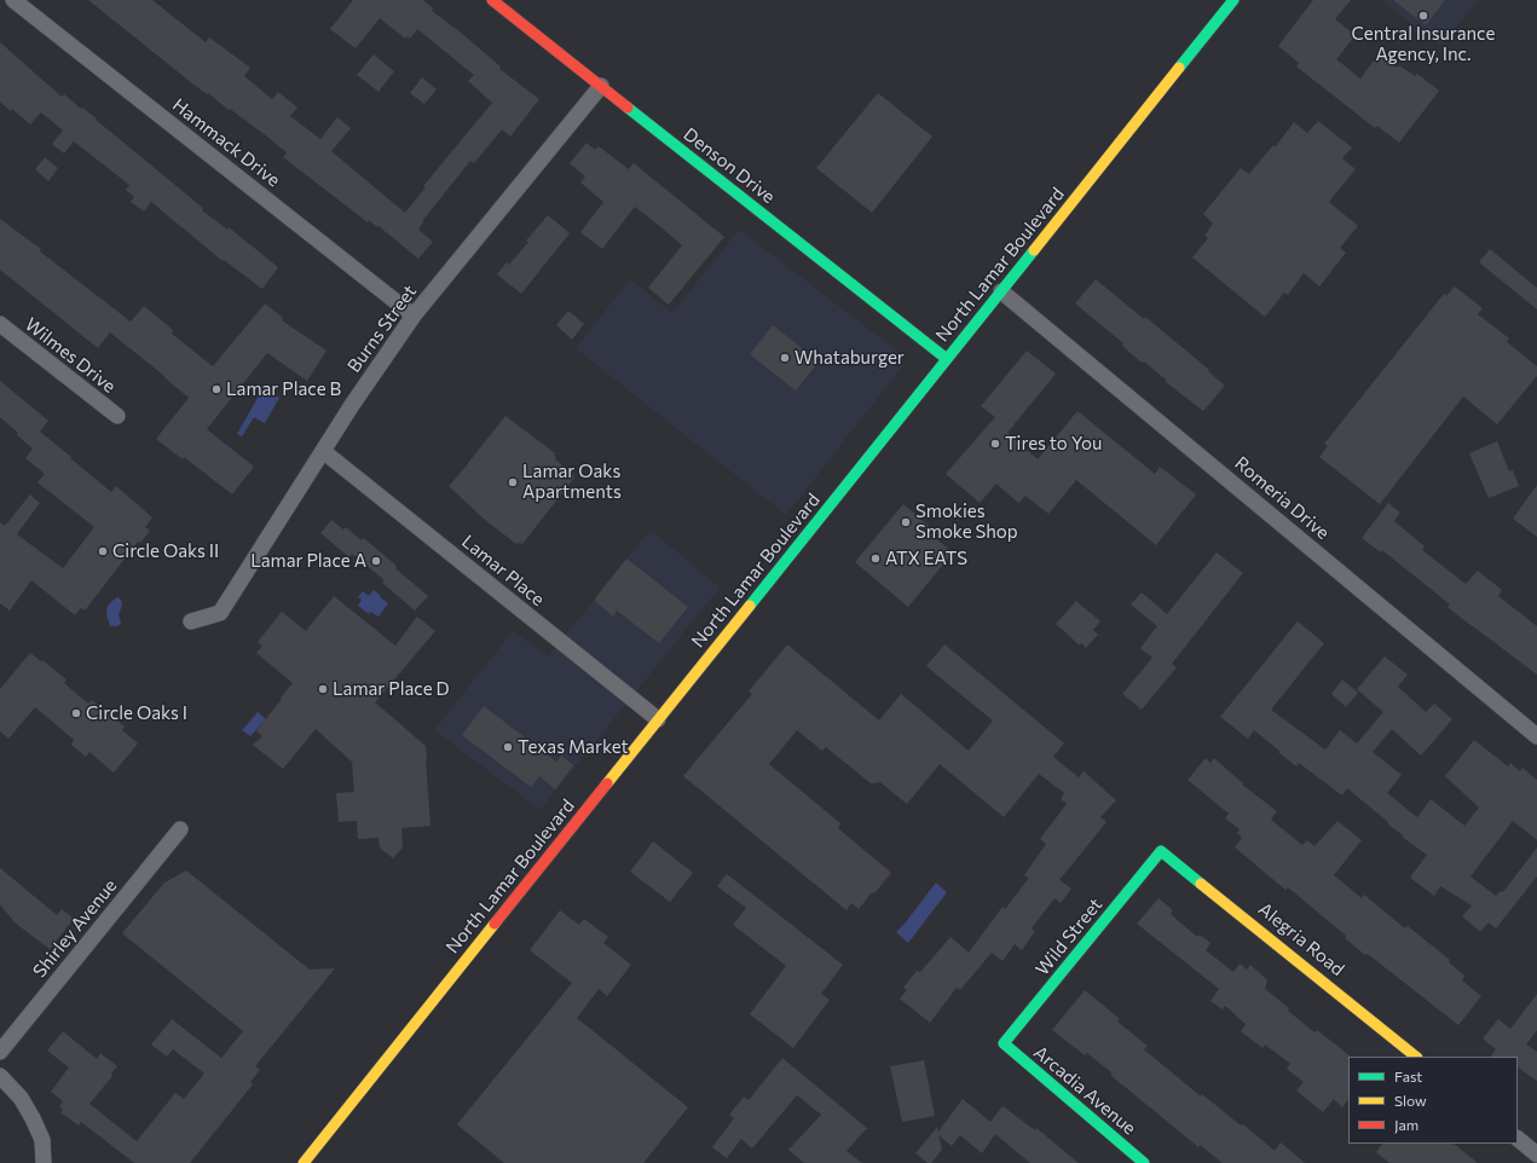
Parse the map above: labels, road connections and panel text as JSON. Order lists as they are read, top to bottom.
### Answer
{
  "streets": {
    "main road": [
      "Denson Drive",
      "North Lamar Boulevard",
      "Wild Street",
      "Alegria Road",
      "Arcadia Avenue"
    ],
    "street": [
      "Hammack Drive",
      "Burns Street",
      "Wilmes Drive",
      "Romeria Drive",
      "Lamar Place",
      "Shirley Avenue"
    ]
  },
  "crossings": [
    ["Hammack Drive", "Burns Street"],
    ["Denson Drive", "North Lamar Boulevard"],
    ["Denson Drive", "Burns Street"],
    ["North Lamar Boulevard", "Romeria Drive"],
    ["North Lamar Boulevard", "Lamar Place"],
    ["Burns Street", "Lamar Place"],
    ["Wild Street", "Alegria Road"],
    ["Wild Street", "Arcadia Avenue"]
  ],
  "places": [
    "Central Insurance Agency, Inc.",
    "Whataburger",
    "Lamar Place B",
    "Tires to You",
    "Lamar Oaks Apartments",
    "Smokies Smoke Shop",
    "Circle Oaks II",
    "ATX EATS",
    "Lamar Place A",
    "Lamar Place D",
    "Circle Oaks I",
    "Texas Market"
  ],
  "legend": ["Fast", "Slow", "Jam"]
}
